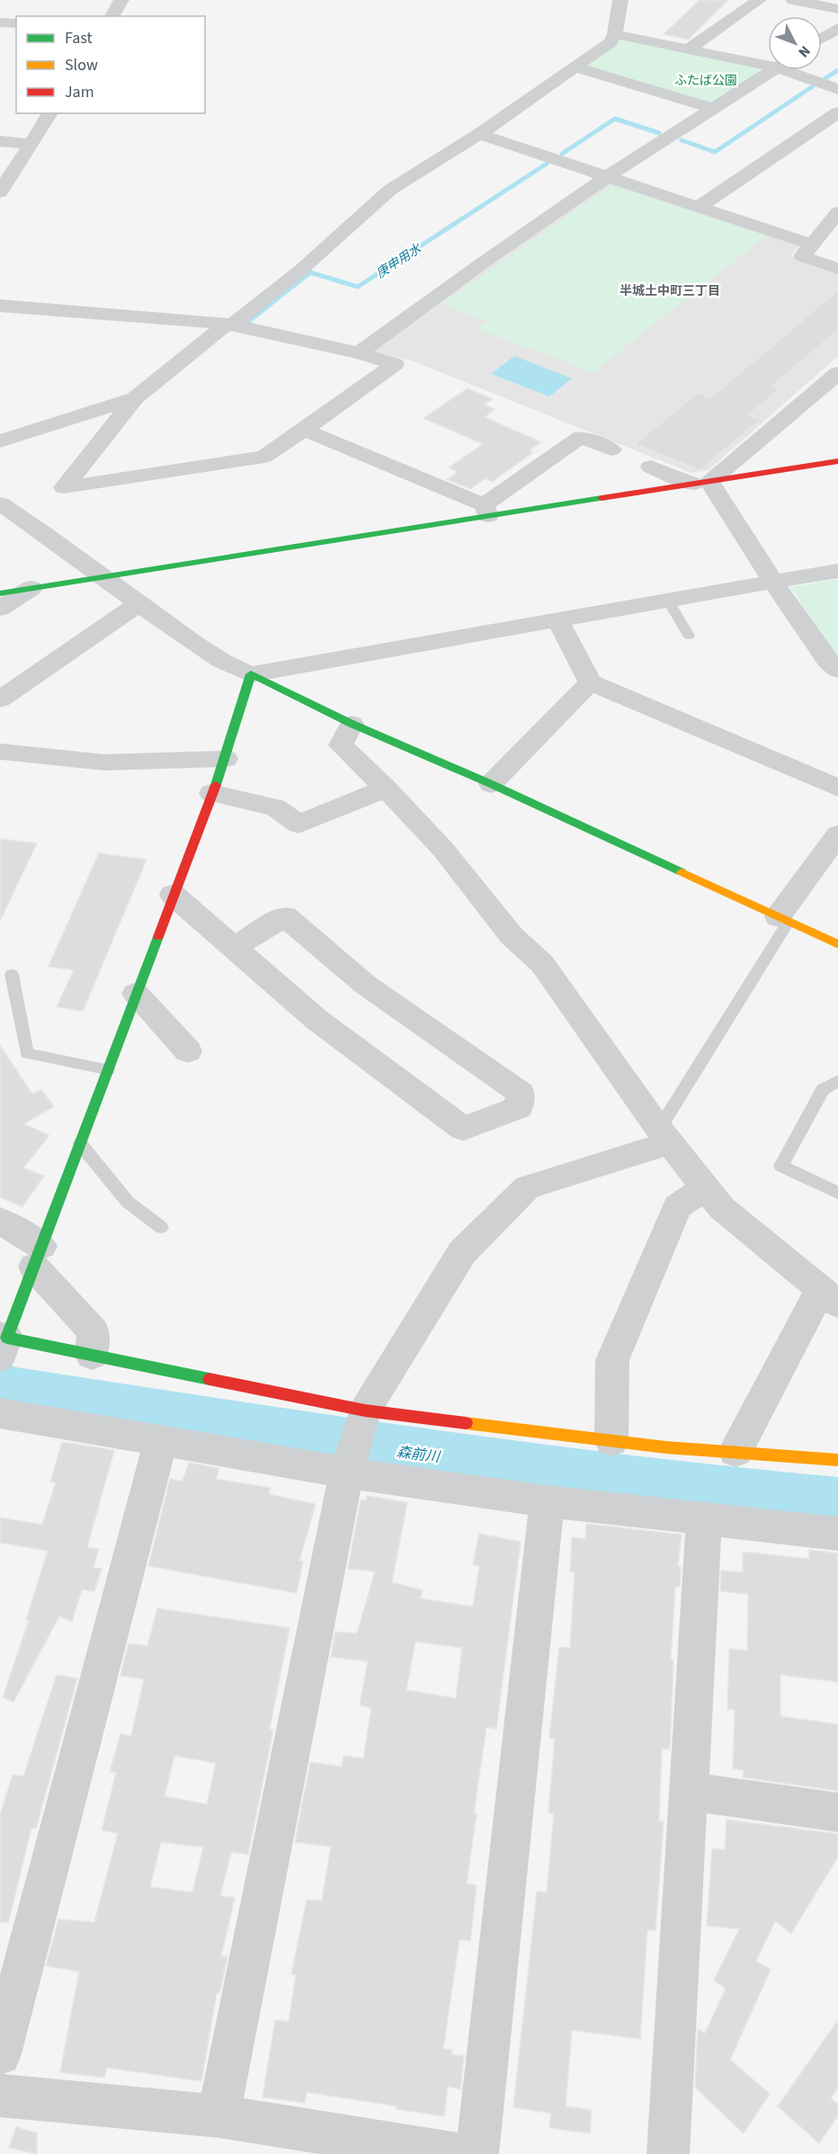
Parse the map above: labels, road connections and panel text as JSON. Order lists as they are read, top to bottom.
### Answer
{
  "districts": ["半城土中町三丁目"],
  "water": ["庚申用水", "森前川"],
  "parks": ["ふたば公園"],
  "legend": ["Fast", "Slow", "Jam"],
  "north": "bottom right"
}
